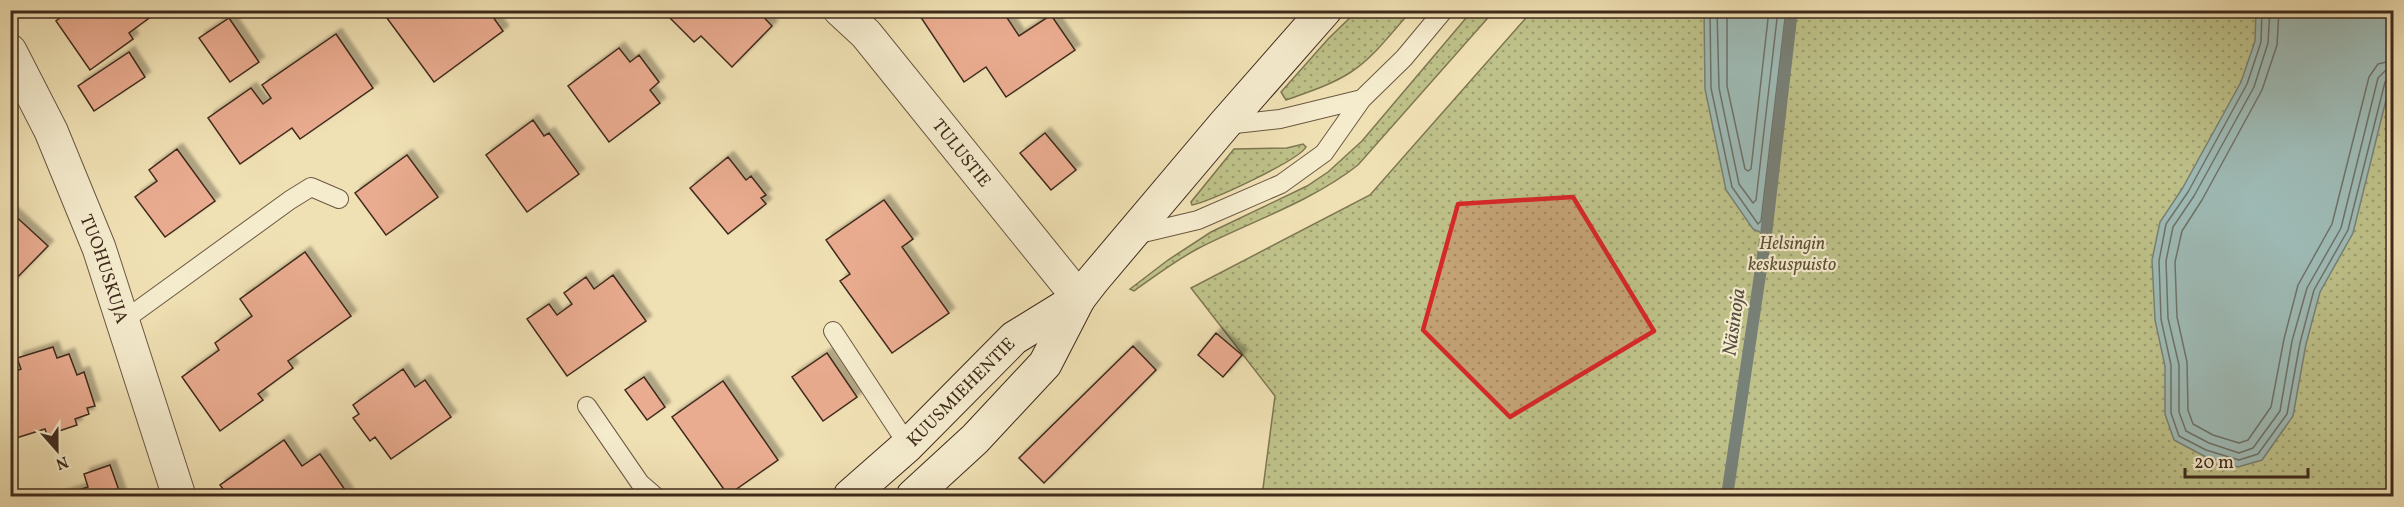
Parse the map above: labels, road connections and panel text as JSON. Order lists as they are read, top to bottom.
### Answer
{
  "streets": {
    "main road": ["TULUSTIE", "TUOHUSKUJA", "KUUSMIEHENTIE"]
  },
  "crossings": [
    ["TULUSTIE", "KUUSMIEHENTIE"]
  ],
  "water": ["Näsinoja"],
  "parks": ["Helsingin keskuspuisto"],
  "scale_bar": "20 m",
  "north": "bottom"
}
